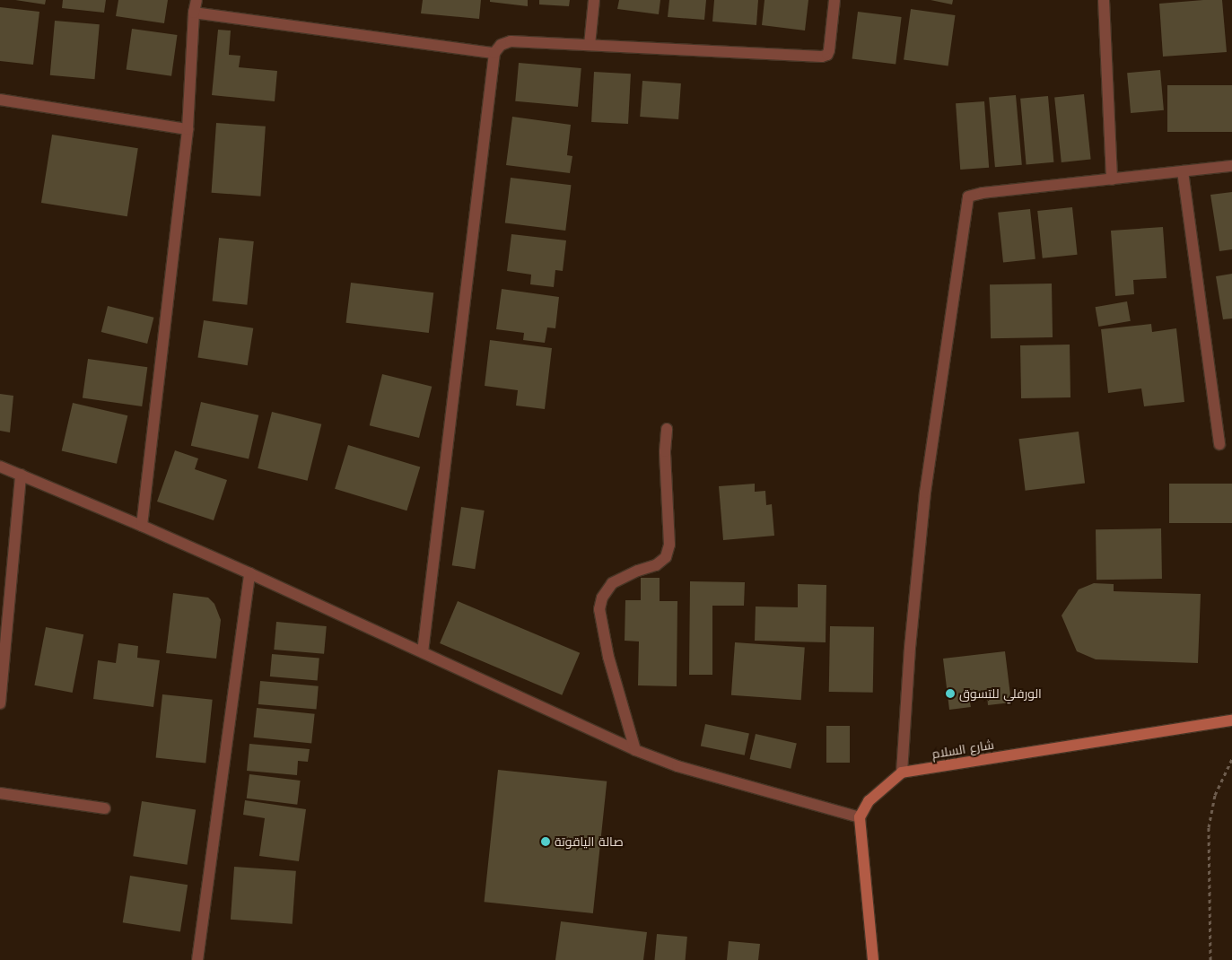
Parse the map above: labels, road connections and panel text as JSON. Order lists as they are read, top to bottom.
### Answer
{
  "streets": {
    "main road": ["شارع السلام"]
  },
  "places": ["الورفلي للتسوق", "صالة الياقوتة"]
}
